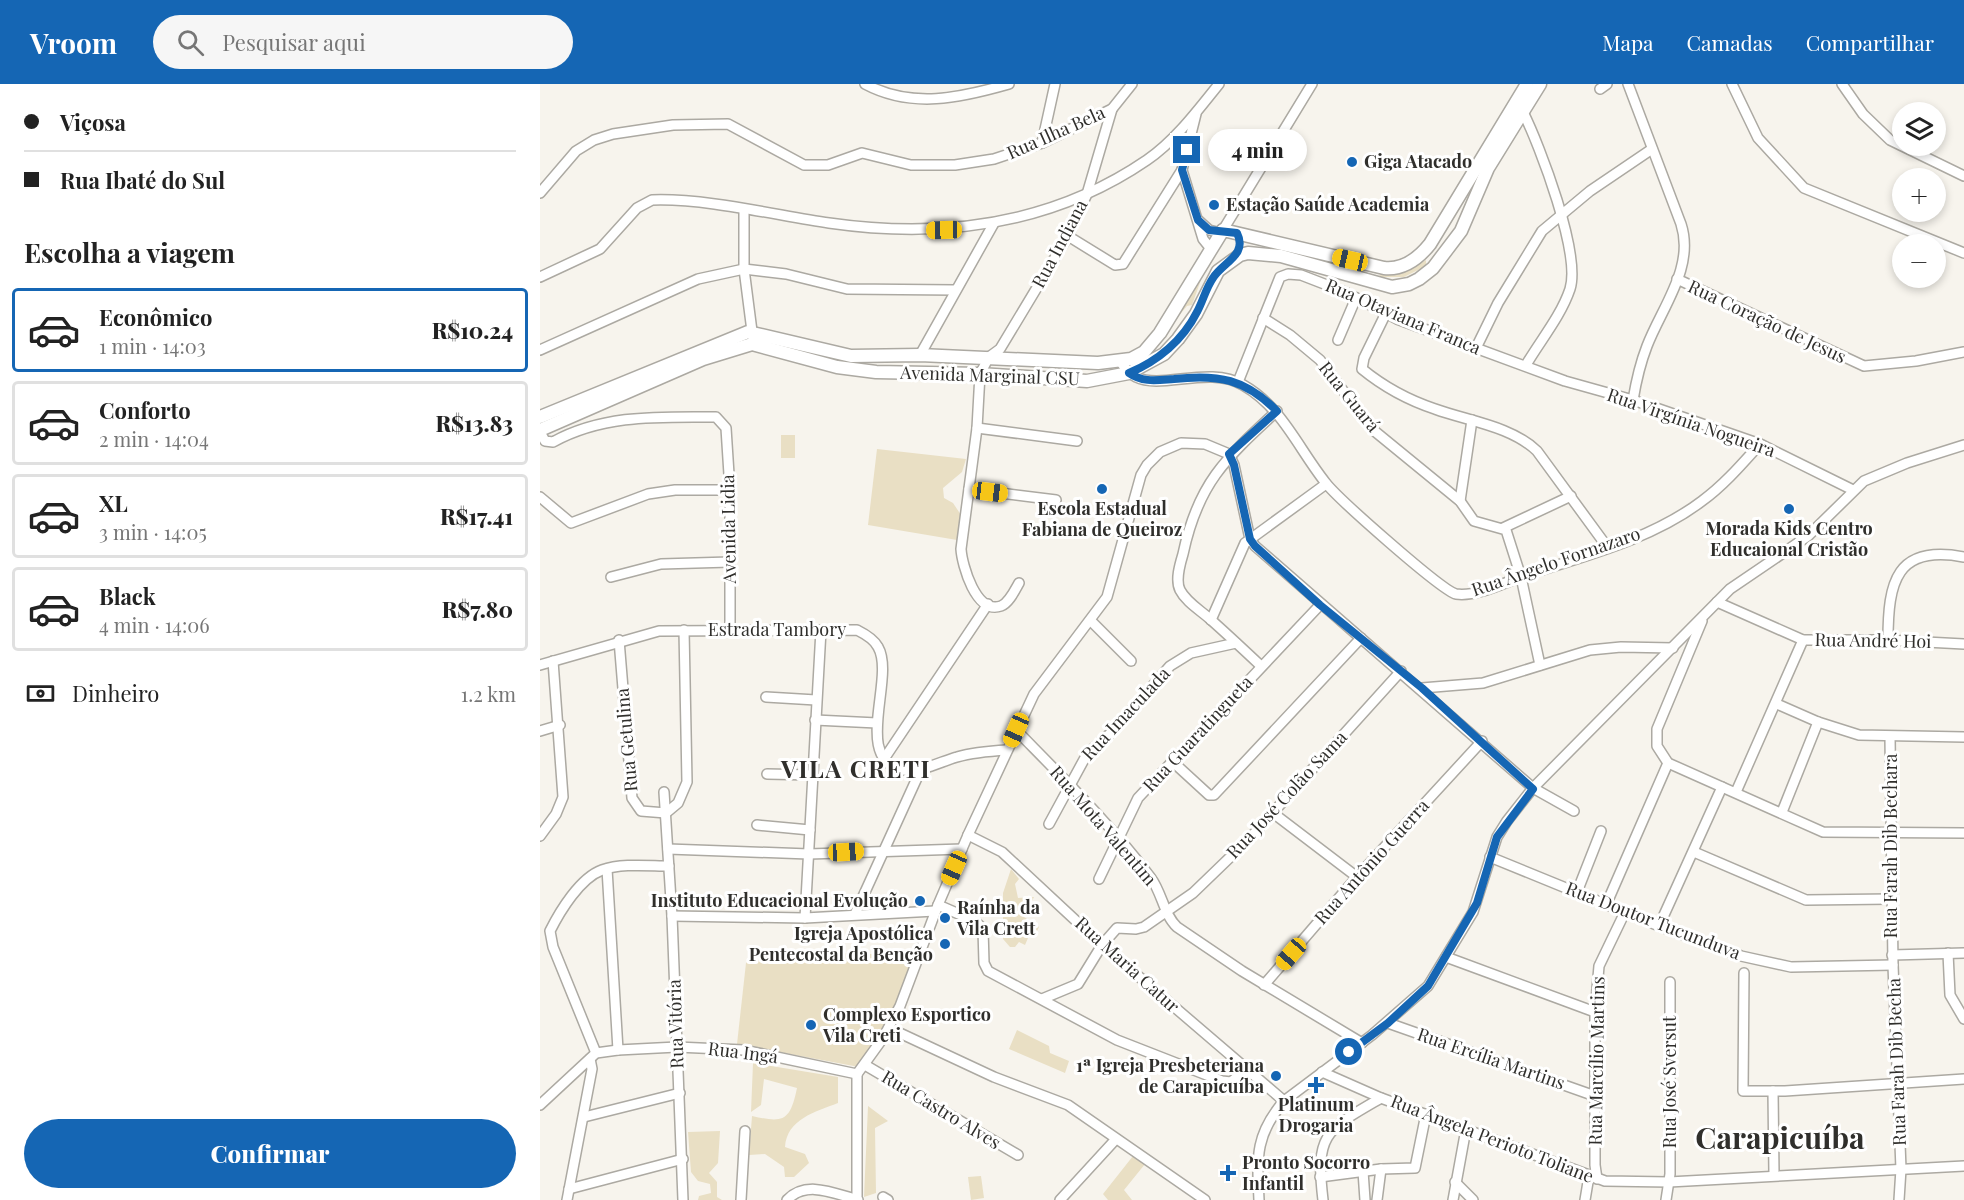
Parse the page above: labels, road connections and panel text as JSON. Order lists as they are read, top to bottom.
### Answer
{
  "streets": {
    "main road": ["Avenida Marginal CSU"],
    "street": [
      "Rua Ilha Bela",
      "Rua Indiana",
      "Rua Otaviana Franca",
      "Rua Coração de Jesus",
      "Rua Guará",
      "Rua Virgínia Nogueira",
      "Avenida Lidia",
      "Rua Ângelo Fornazaro",
      "Estrada Tambory",
      "Rua André Hoi",
      "Rua Imaculada",
      "Rua Guaratingueta",
      "Rua Getulina",
      "Rua José Colão Sama",
      "Rua Mota Valentim",
      "Rua Farah Dib Bechara",
      "Rua Antônio Guerra",
      "Rua Doutor Tucunduva",
      "Rua Maria Catur",
      "Rua Vitória",
      "Rua Ingá",
      "Rua Ercília Martins",
      "Rua Marcílio Martins",
      "Rua Farah Dib Becha",
      "Rua José Sversut",
      "Rua Castro Alves",
      "Rua Ângela Perioto Toliane"
    ]
  },
  "crossings": [
    ["Rua Ilha Bela", "Rua Indiana"],
    ["Rua Indiana", "Avenida Marginal CSU"],
    ["Rua Otaviana Franca", "Rua Guará"],
    ["Rua Otaviana Franca", "Rua Virgínia Nogueira"],
    ["Avenida Marginal CSU", "Avenida Lidia"],
    ["Rua Virgínia Nogueira", "Rua Ângelo Fornazaro"],
    ["Avenida Lidia", "Estrada Tambory"],
    ["Estrada Tambory", "Rua Getulina"],
    ["Rua Imaculada", "Rua Mota Valentim"],
    ["Rua Guaratingueta", "Rua Mota Valentim"],
    ["Rua Getulina", "Rua Vitória"],
    ["Rua José Colão Sama", "Rua Mota Valentim"],
    ["Rua José Colão Sama", "Rua Maria Catur"],
    ["Rua Mota Valentim", "Rua Antônio Guerra"],
    ["Rua Farah Dib Bechara", "Rua Doutor Tucunduva"],
    ["Rua Farah Dib Bechara", "Rua Farah Dib Becha"],
    ["Rua Doutor Tucunduva", "Rua Marcílio Martins"],
    ["Rua Doutor Tucunduva", "Rua Farah Dib Becha"],
    ["Rua Vitória", "Rua Ingá"],
    ["Rua Ercília Martins", "Rua Marcílio Martins"],
    ["Rua Marcílio Martins", "Rua Ângela Perioto Toliane"],
    ["Rua Farah Dib Becha", "Rua Ângela Perioto Toliane"],
    ["Rua José Sversut", "Rua Ângela Perioto Toliane"]
  ],
  "districts": ["VILA CRETI", "Carapicuíba"],
  "places": {
    "other": [
      "Giga Atacado",
      "Estação Saúde Academia",
      "Escola Estadual Fabiana de Queiroz",
      "Morada Kids Centro Educaional Cristão",
      "Instituto Educacional Evolução",
      "Raínha da Vila Crett",
      "Igreja Apostólica Pentecostal da Benção",
      "Complexo Esportico Vila Creti",
      "1ª Igreja Presbeteriana de Carapicuíba"
    ],
    "health": ["Platinum Drogaria", "Pronto Socorro Infantil"]
  },
  "page": {
    "header": "Vroom",
    "search": "Pesquisar aqui",
    "nav": ["Mapa", "Camadas", "Compartilhar"],
    "banner": ["Viçosa", "Rua Ibaté do Sul"],
    "map_buttons": ["+", "−"],
    "bubble": "4 min",
    "heading": "Escolha a viagem",
    "list": [
      {
        "name": "Econômico",
        "note": "1 min · 14:03",
        "value": "R$10.24"
      },
      {
        "name": "Conforto",
        "note": "2 min · 14:04",
        "value": "R$13.83"
      },
      {
        "name": "XL",
        "note": "3 min · 14:05",
        "value": "R$17.41"
      },
      {
        "name": "Black",
        "note": "4 min · 14:06",
        "value": "R$7.80"
      }
    ],
    "pay": ["Dinheiro", "1.2 km"],
    "buttons": "Confirmar"
  }
}
